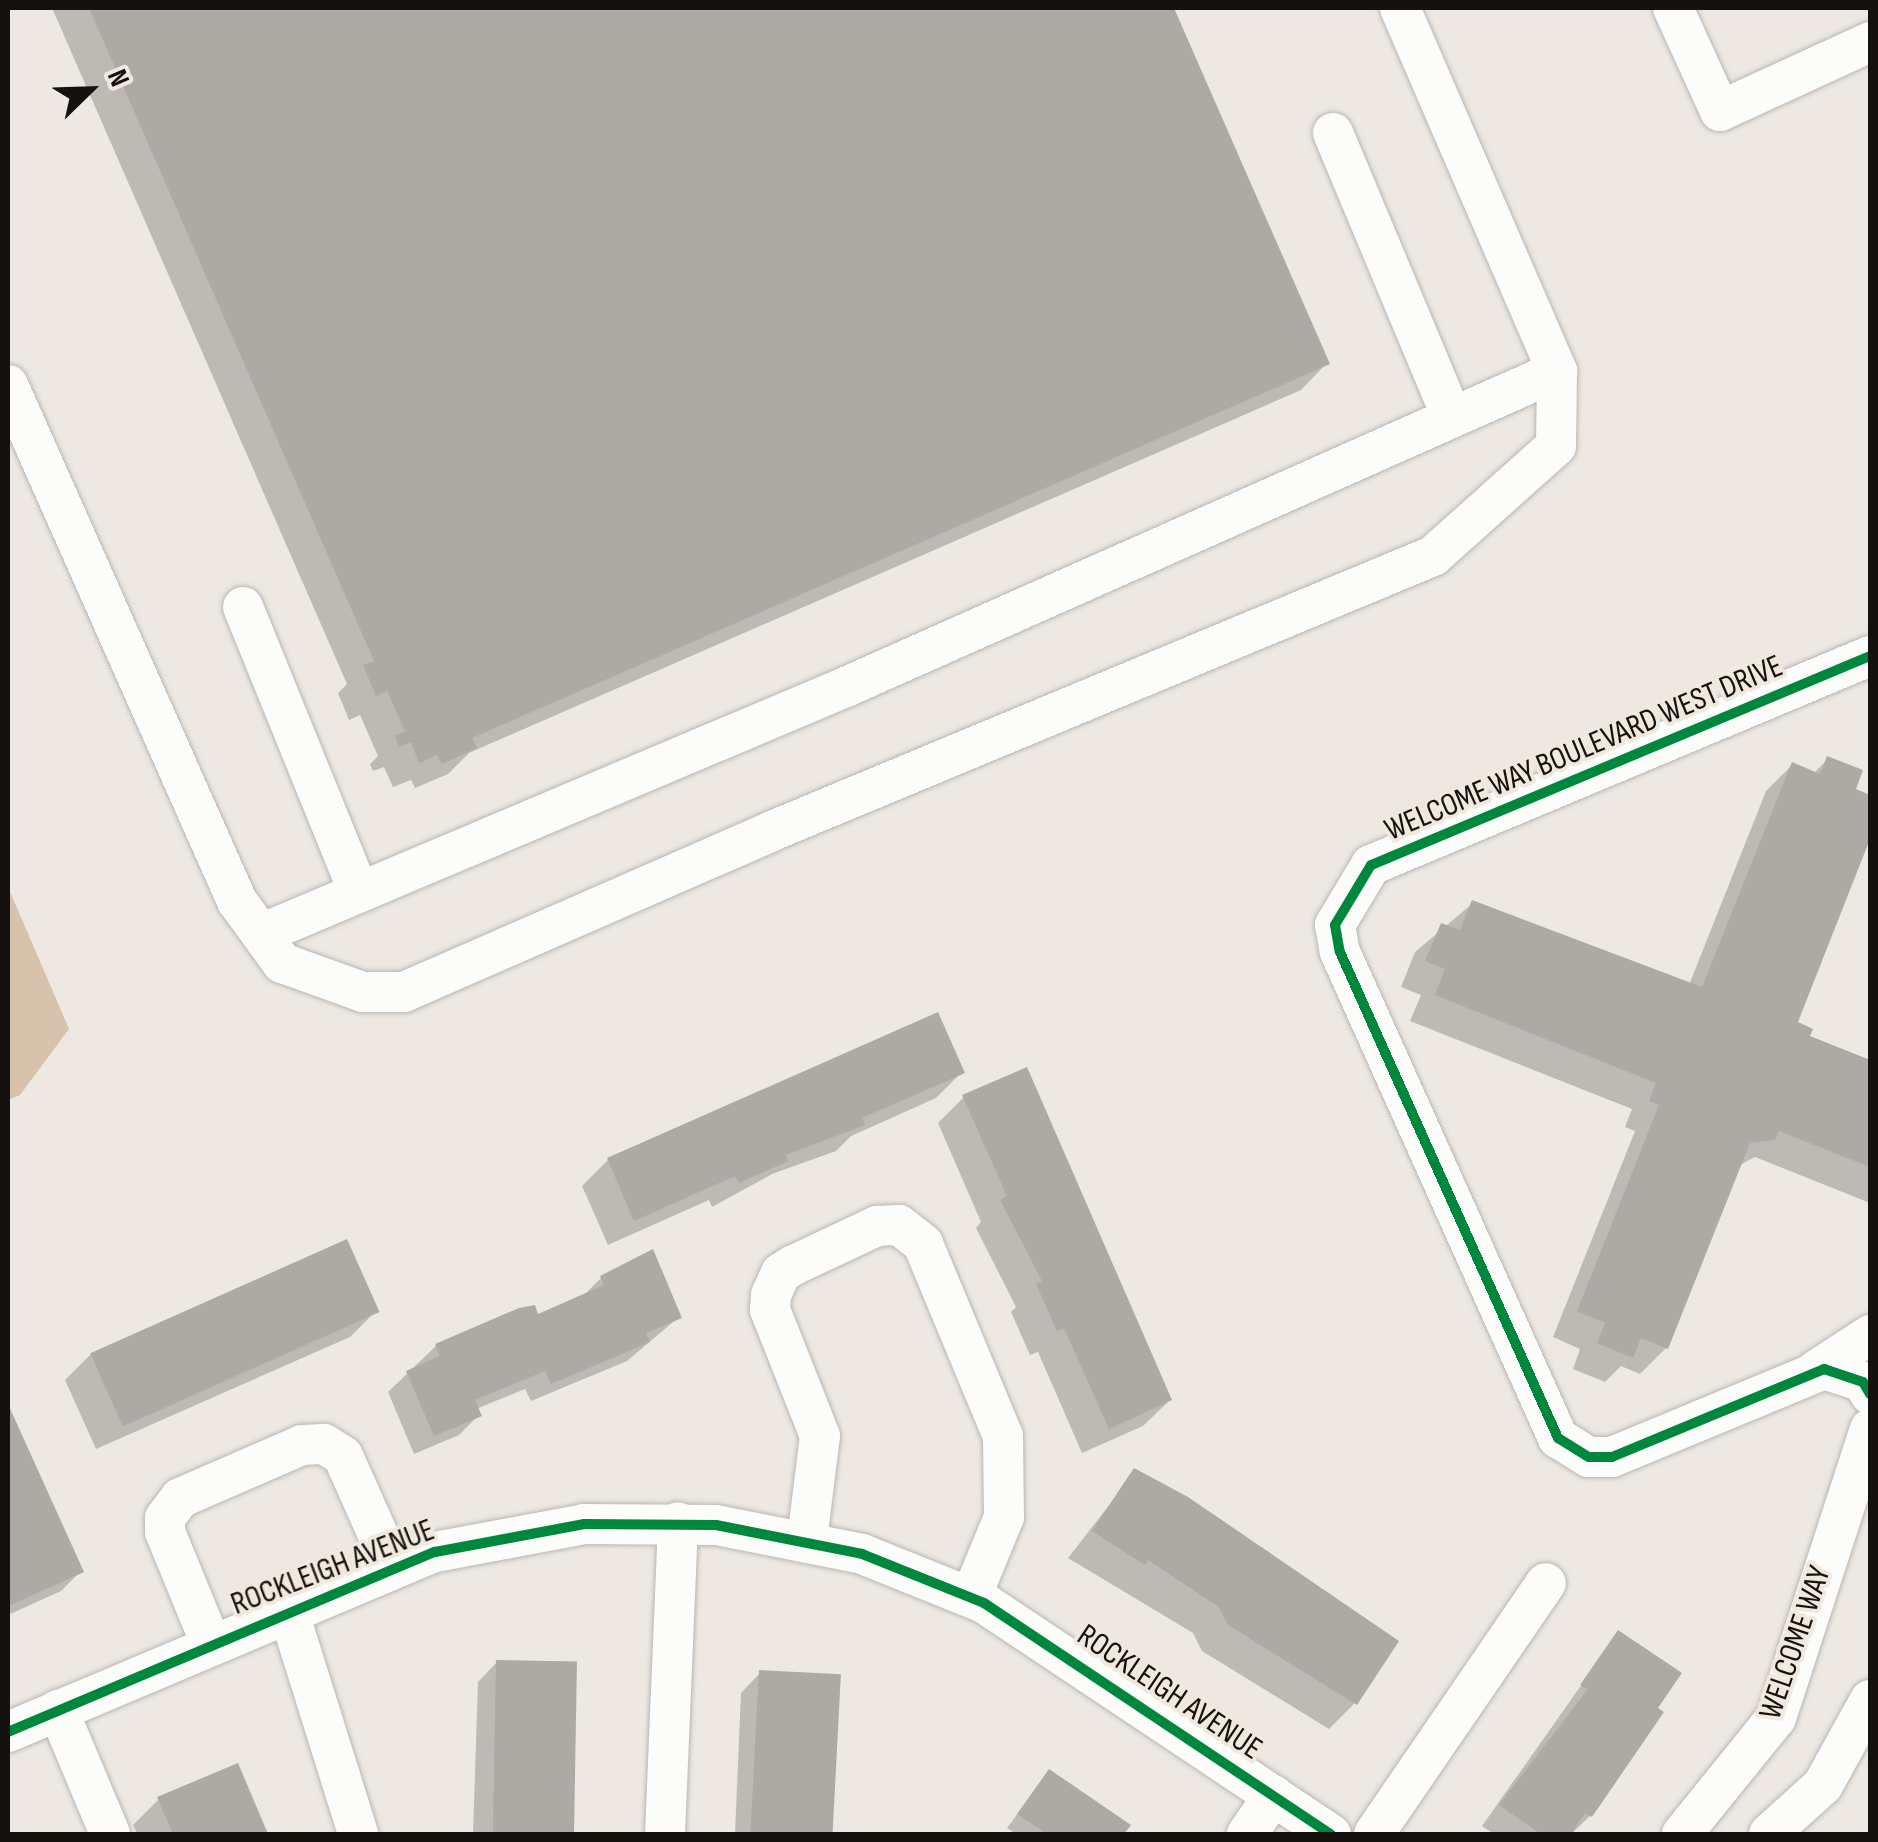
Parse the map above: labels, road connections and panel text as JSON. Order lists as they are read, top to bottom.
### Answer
{
  "streets": {
    "street": ["WELCOME WAY BOULEVARD WEST DRIVE", "ROCKLEIGH AVENUE", "WELCOME WAY"]
  },
  "north": "top right"
}
